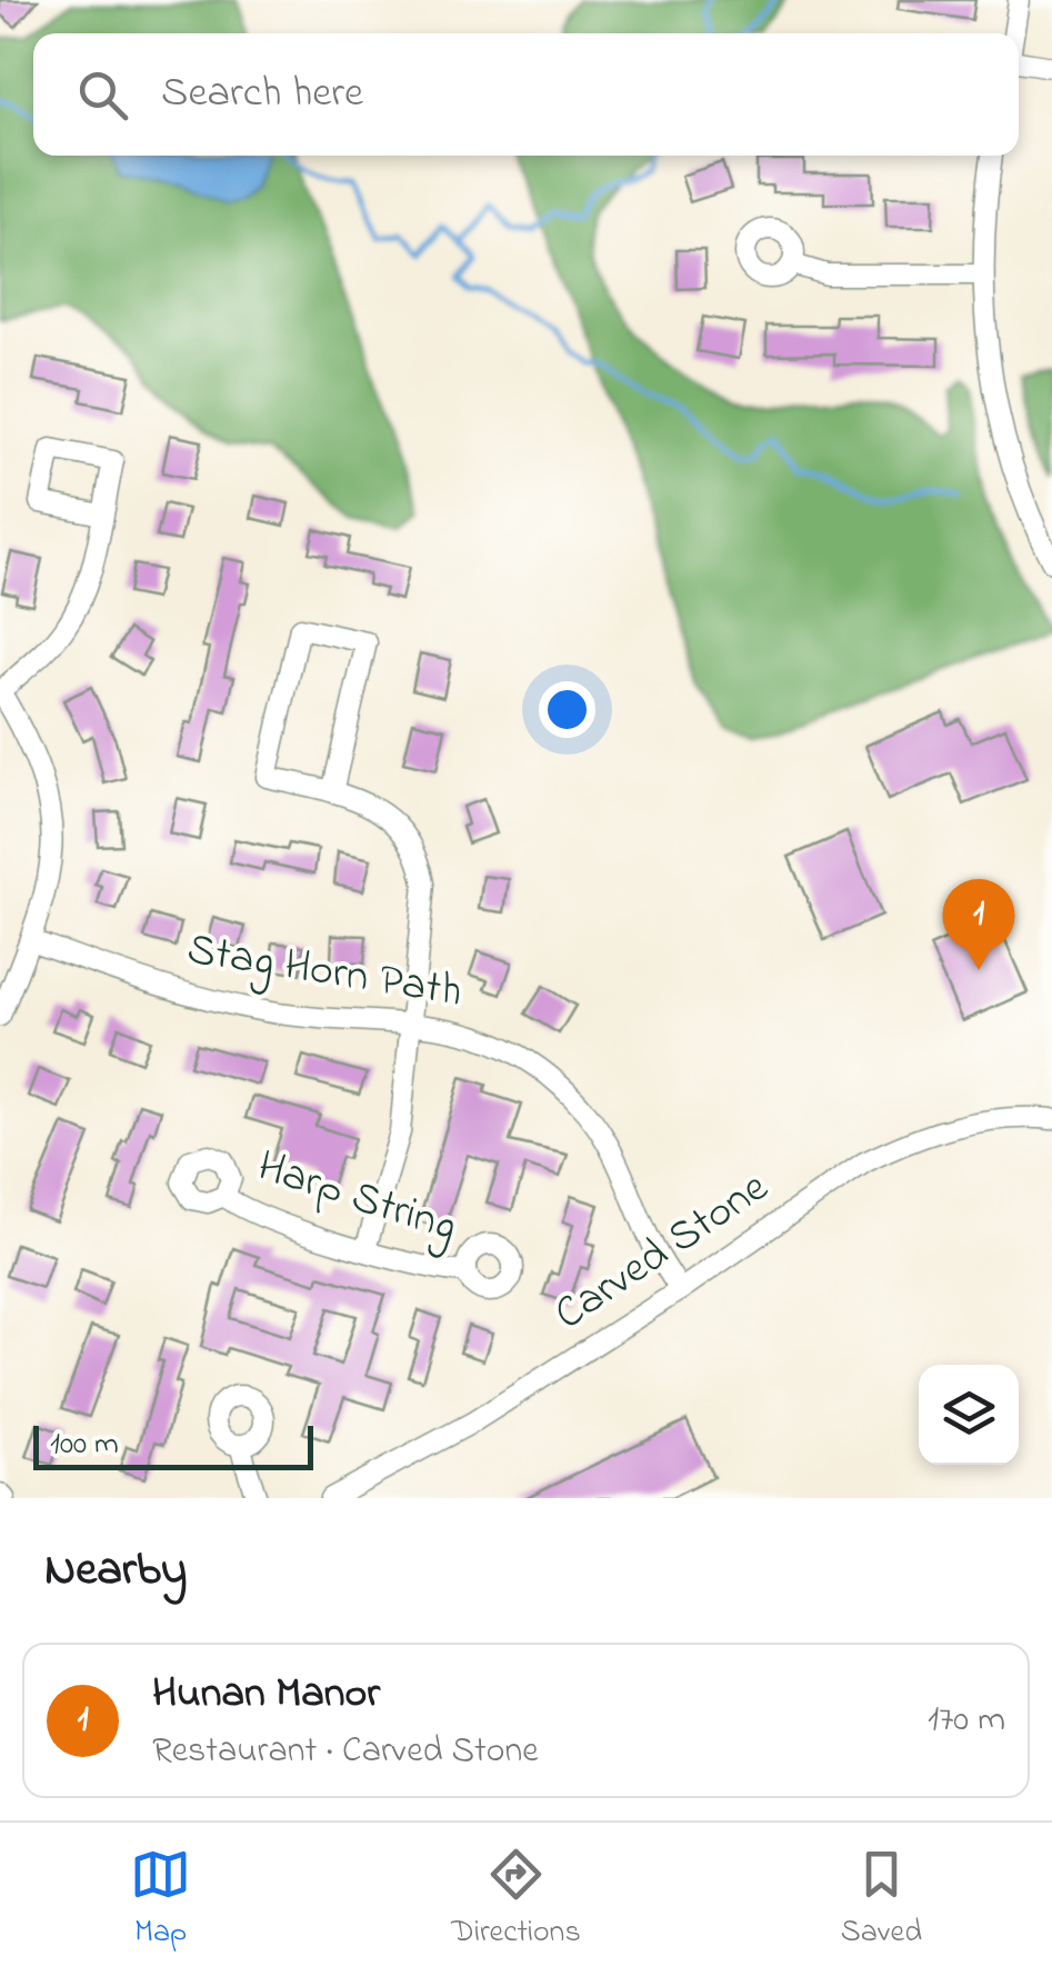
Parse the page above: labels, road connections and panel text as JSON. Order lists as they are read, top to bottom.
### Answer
{
  "streets": {
    "street": ["Stag Horn Path", "Harp String", "Carved Stone"]
  },
  "crossings": [
    ["Stag Horn Path", "Carved Stone"]
  ],
  "scale_bar": "100 m",
  "page": {
    "search": "Search here",
    "pins": "1",
    "scale": "100 m",
    "heading": "Nearby",
    "list": [
      {
        "mark": "1",
        "name": "Hunan Manor",
        "note": "Restaurant · Carved Stone",
        "value": "170 m"
      }
    ],
    "nav": ["Map", "Directions", "Saved"]
  }
}
